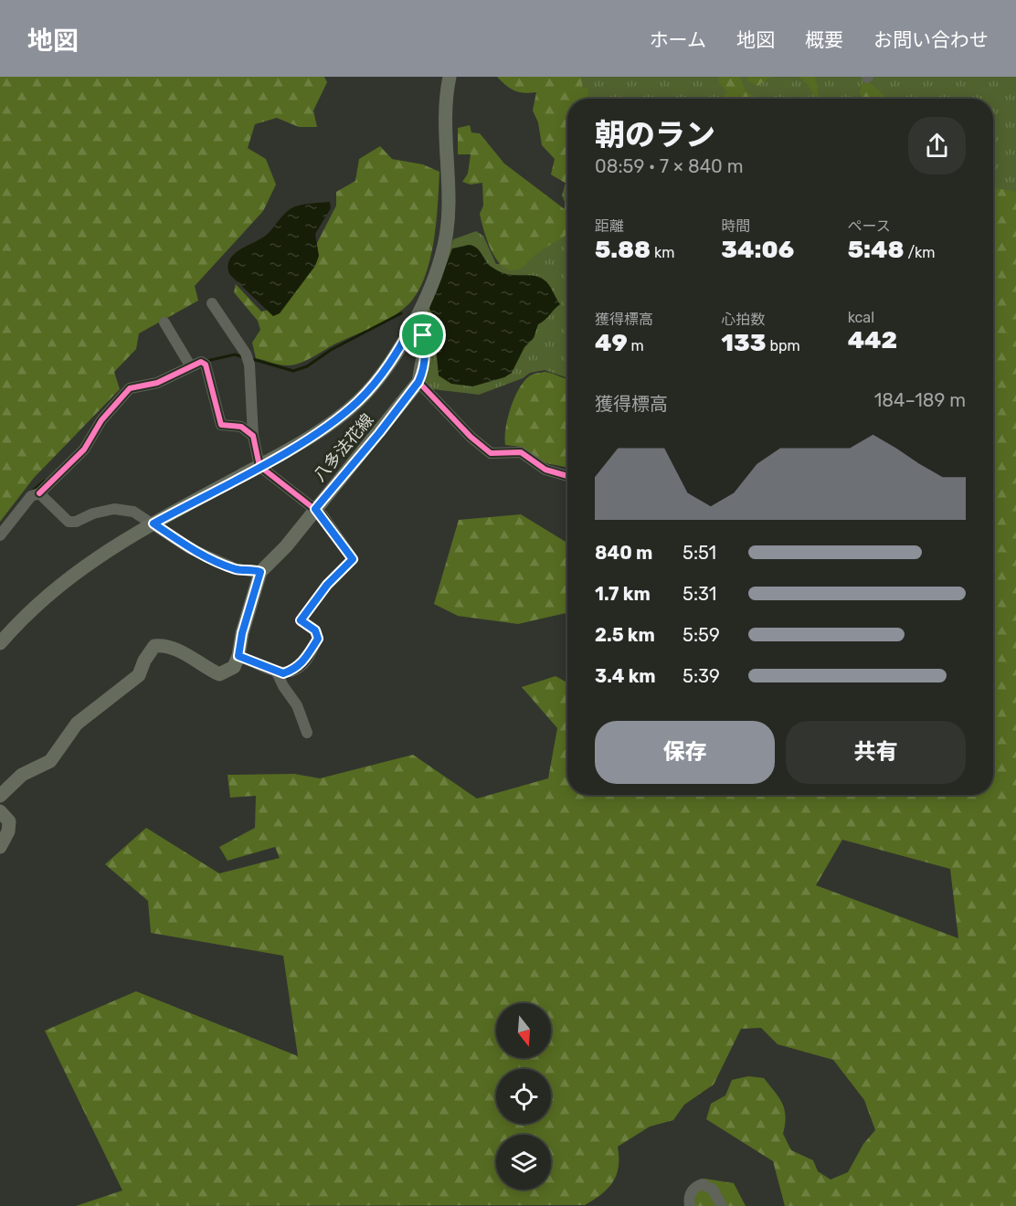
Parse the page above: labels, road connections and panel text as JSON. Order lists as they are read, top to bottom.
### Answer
{
  "streets": {
    "main road": ["八多法花線"]
  },
  "north": "bottom",
  "page": {
    "header": "地図",
    "nav": [
      "ホーム",
      "地図",
      "概要",
      "お問い合わせ"
    ],
    "heading": ["朝のラン", "08:59 · 7 × 840 m"],
    "stats": [
      ["距離", "5.88 km"],
      ["時間", "34:06"],
      ["ペース", "5:48 /km"],
      ["獲得標高", "49 m"],
      ["心拍数", "133 bpm"],
      ["kcal", "442"]
    ],
    "chart": ["獲得標高", "184–189 m"],
    "list": [
      {
        "name": "840 m",
        "note": "5:51"
      },
      {
        "name": "1.7 km",
        "note": "5:31"
      },
      {
        "name": "2.5 km",
        "note": "5:59"
      },
      {
        "name": "3.4 km",
        "note": "5:39"
      }
    ],
    "buttons": ["保存", "共有"]
  }
}
